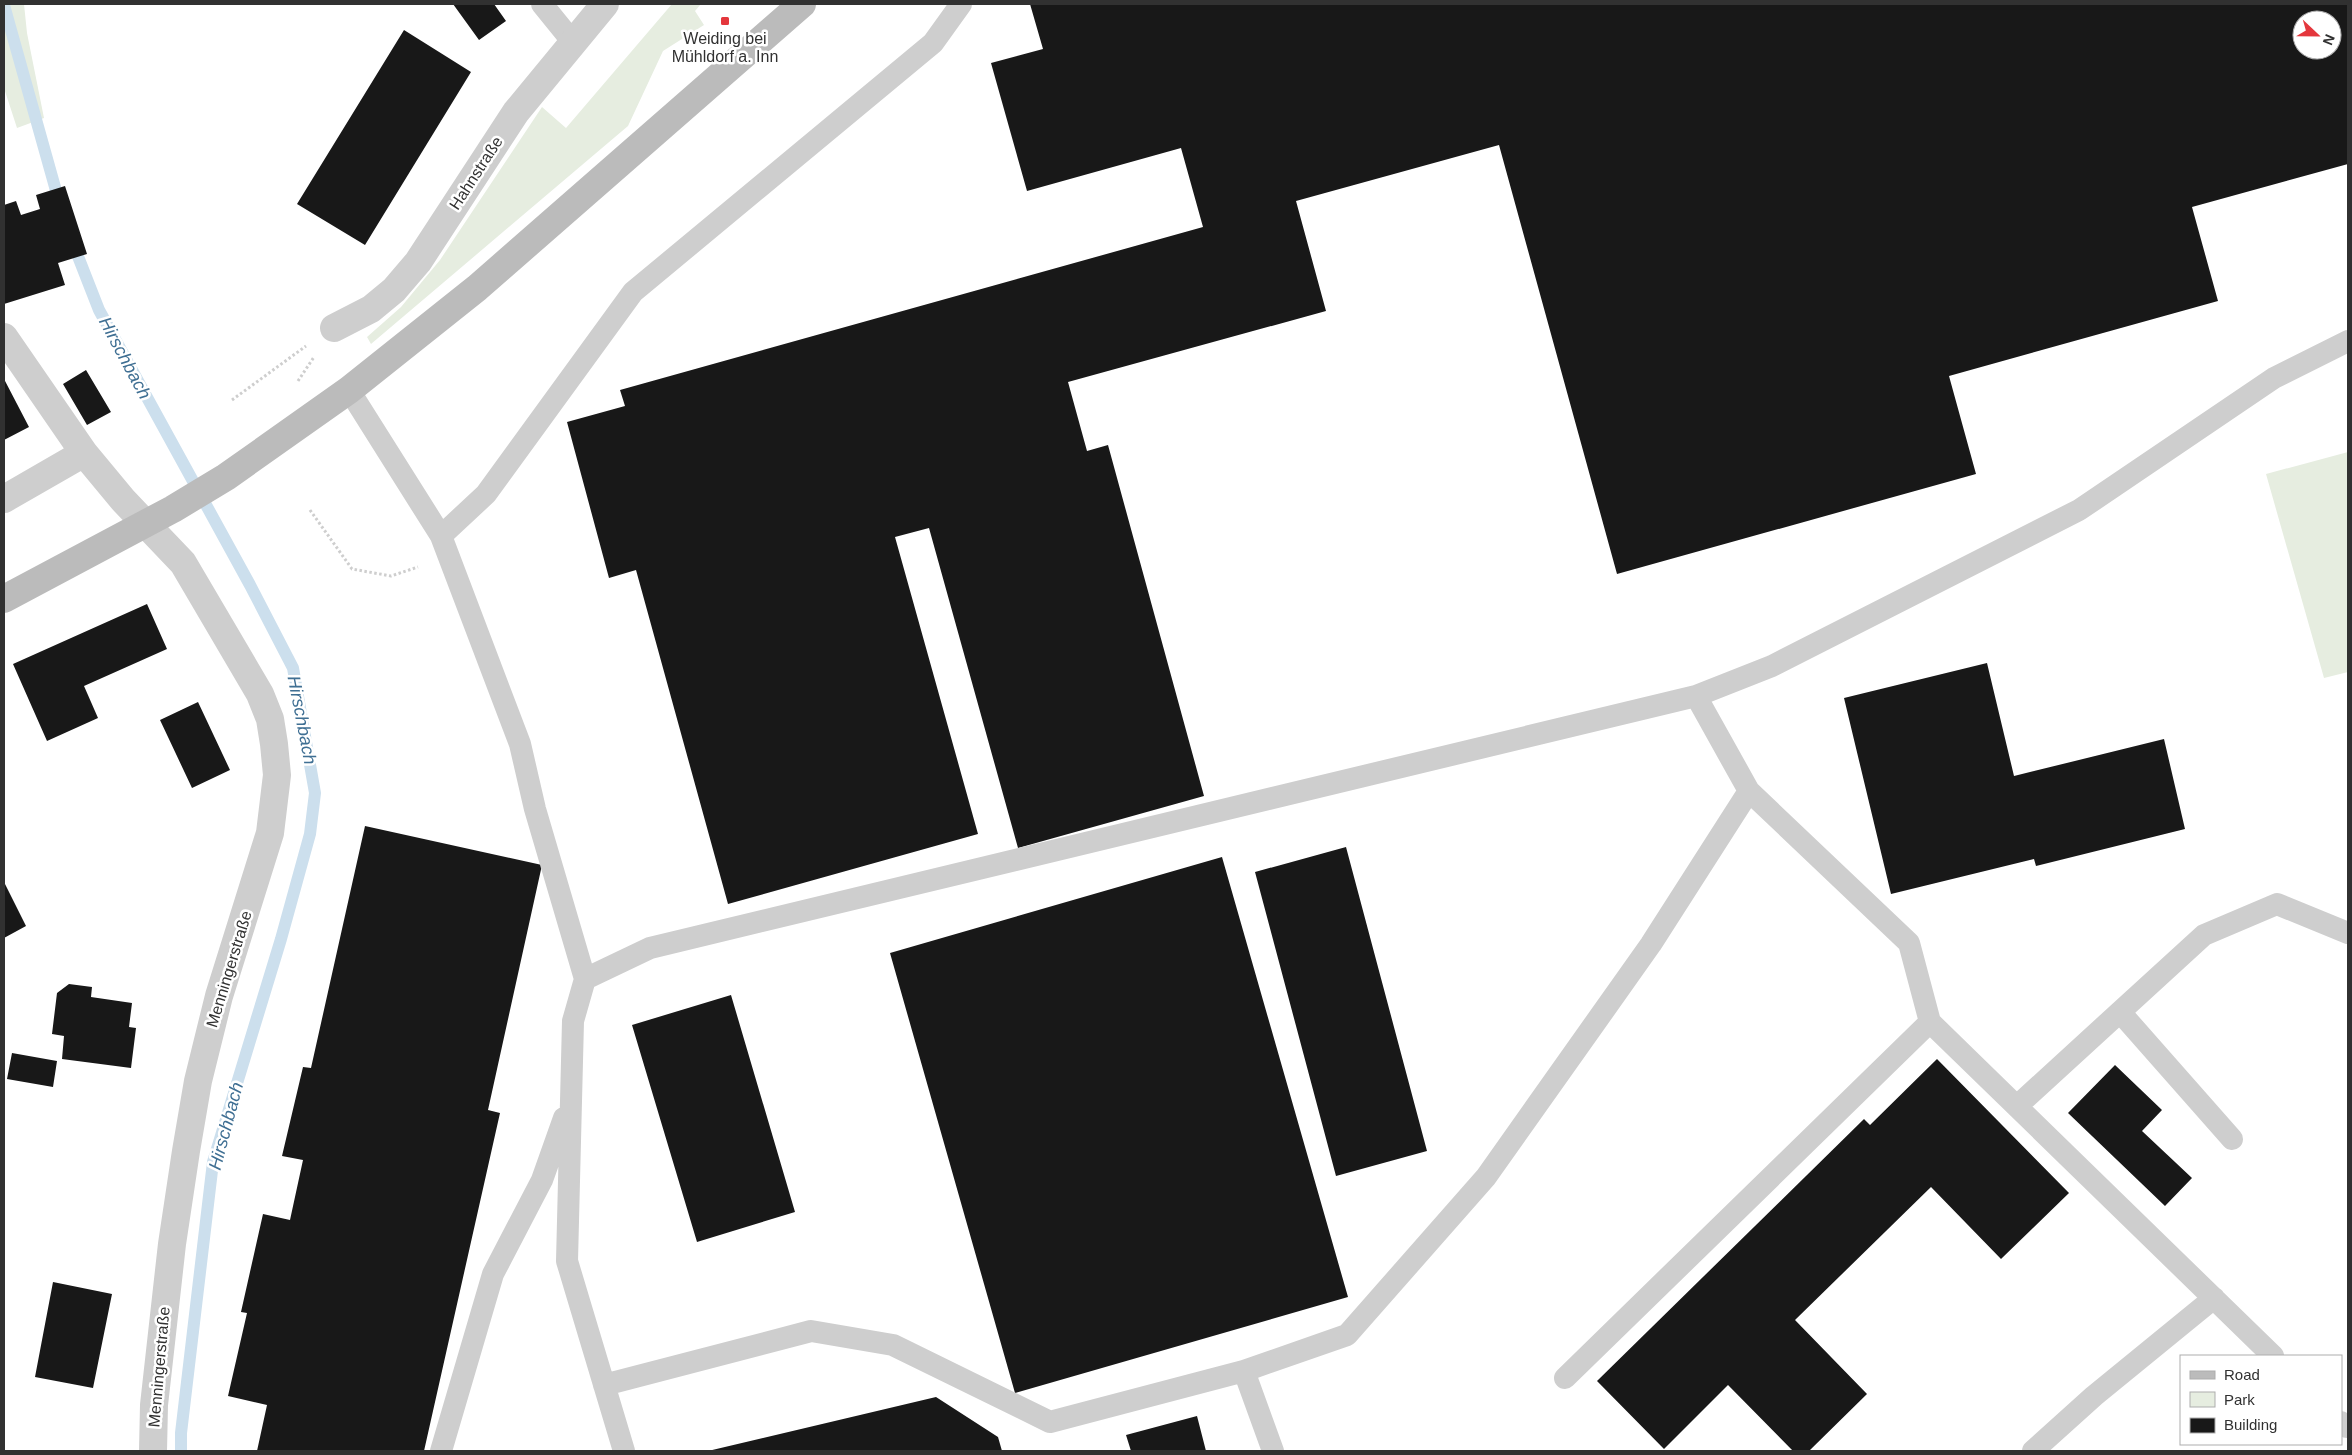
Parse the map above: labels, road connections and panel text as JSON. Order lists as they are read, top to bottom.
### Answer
{
  "streets": {
    "street": ["Hahnstraße", "Menningerstraße"]
  },
  "water": ["Hirschbach"],
  "places": {
    "transit": ["Weiding bei Mühldorf a. Inn"]
  },
  "legend": ["Road", "Park", "Building"],
  "north": "right"
}
